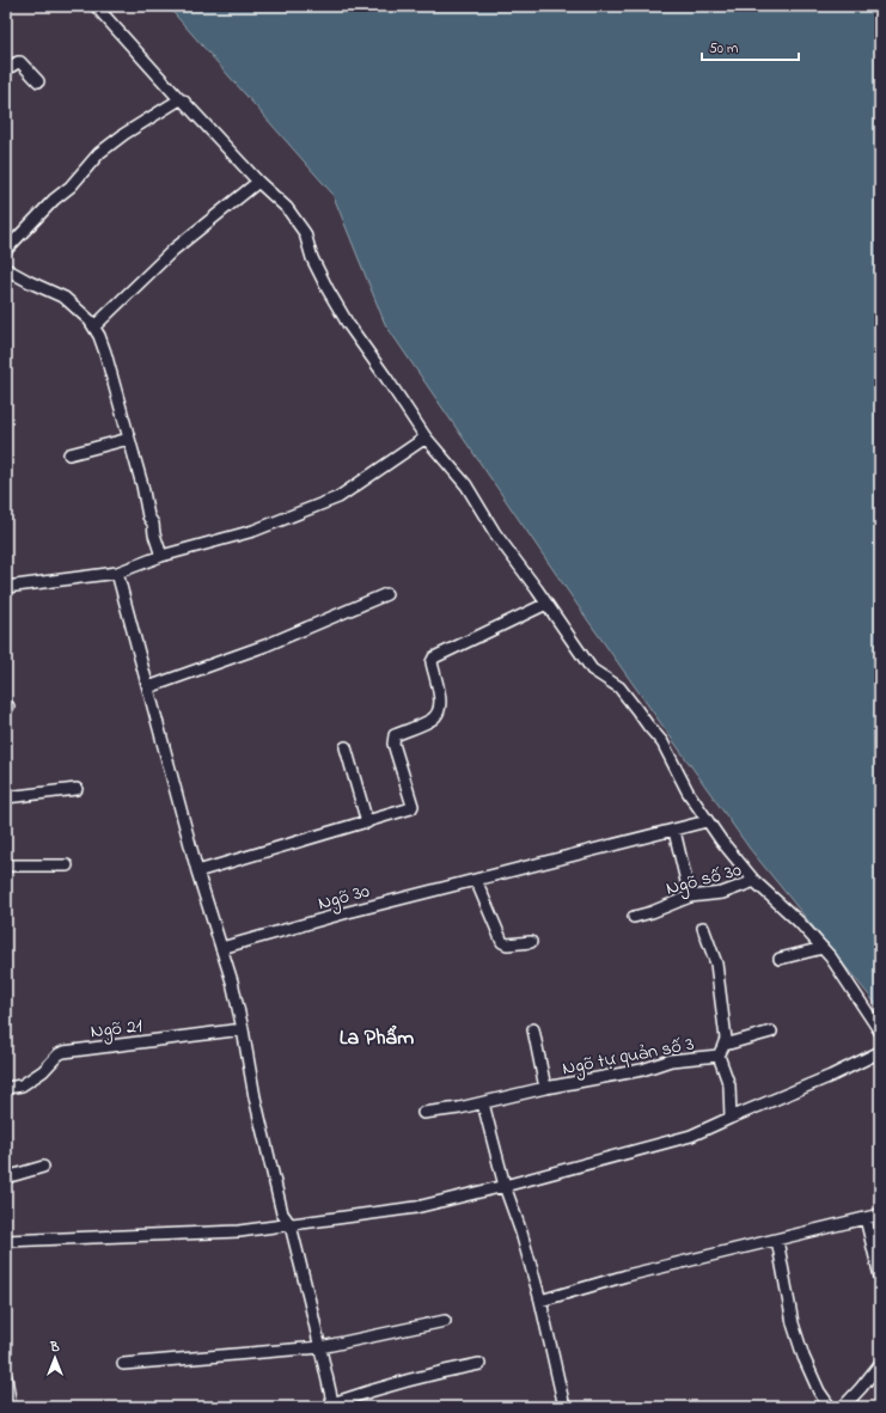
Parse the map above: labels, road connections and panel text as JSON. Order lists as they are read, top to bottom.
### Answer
{
  "streets": {
    "street": [
      "Ngõ số 30",
      "Ngõ 30",
      "Ngõ 21",
      "Ngõ tự quản số 3"
    ]
  },
  "districts": ["La Phẩm"],
  "scale_bar": "50 m",
  "north": "top"
}
